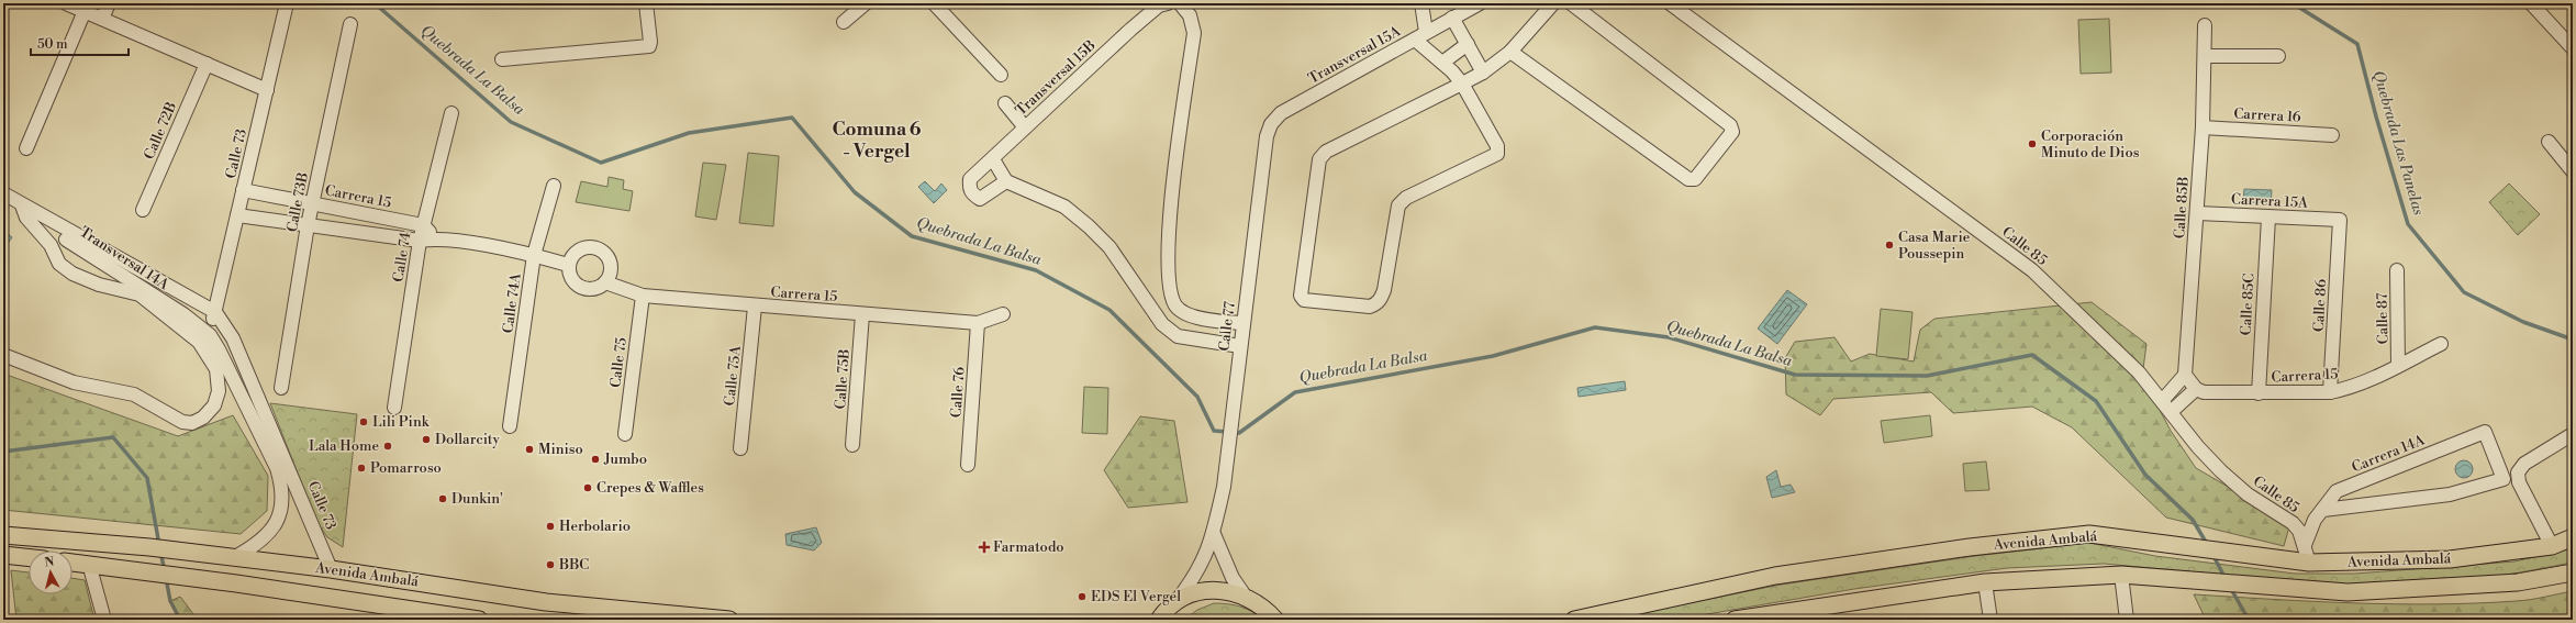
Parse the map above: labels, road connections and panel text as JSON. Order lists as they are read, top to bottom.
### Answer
{
  "streets": {
    "main road": ["Avenida Ambalá"],
    "street": [
      "Transversal 15A",
      "Transversal 15B",
      "Carrera 16",
      "Calle 72B",
      "Calle 73",
      "Carrera 15",
      "Carrera 15A",
      "Calle 73B",
      "Calle 85B",
      "Calle 85",
      "Calle 74",
      "Transversal 14A",
      "Calle 74A",
      "Calle 85C",
      "Calle 86",
      "Calle 87",
      "Calle 77",
      "Calle 75",
      "Calle 75A",
      "Calle 75B",
      "Calle 76",
      "Carrera 14A"
    ]
  },
  "crossings": [
    ["Transversal 15A", "Calle 77"],
    ["Carrera 16", "Calle 85B"],
    ["Calle 73", "Carrera 15"],
    ["Calle 73", "Transversal 14A"],
    ["Calle 73", "Avenida Ambalá"],
    ["Carrera 15", "Calle 73B"],
    ["Carrera 15", "Calle 74"],
    ["Carrera 15", "Calle 74A"],
    ["Carrera 15", "Calle 85C"],
    ["Carrera 15", "Calle 86"],
    ["Carrera 15", "Calle 87"],
    ["Carrera 15", "Calle 75"],
    ["Carrera 15", "Calle 75A"],
    ["Carrera 15", "Calle 75B"],
    ["Carrera 15", "Calle 76"],
    ["Carrera 15A", "Calle 85B"],
    ["Carrera 15A", "Calle 85C"],
    ["Carrera 15A", "Calle 86"],
    ["Calle 85", "Carrera 14A"],
    ["Calle 85", "Avenida Ambalá"]
  ],
  "districts": ["Comuna 6 - Vergel"],
  "water": ["Quebrada La Balsa", "Quebrada Las Panelas"],
  "places": {
    "other": [
      "Corporación Minuto de Dios",
      "Casa Marie Poussepin",
      "Lili Pink",
      "Dollarcity",
      "Lala Home",
      "Miniso",
      "Jumbo",
      "Pomarroso",
      "Crepes & Waffles",
      "Dunkin'",
      "Herbolario",
      "BBC",
      "EDS El Vergel"
    ],
    "health": ["Farmatodo"]
  },
  "scale_bar": "50 m",
  "north": "top"
}
